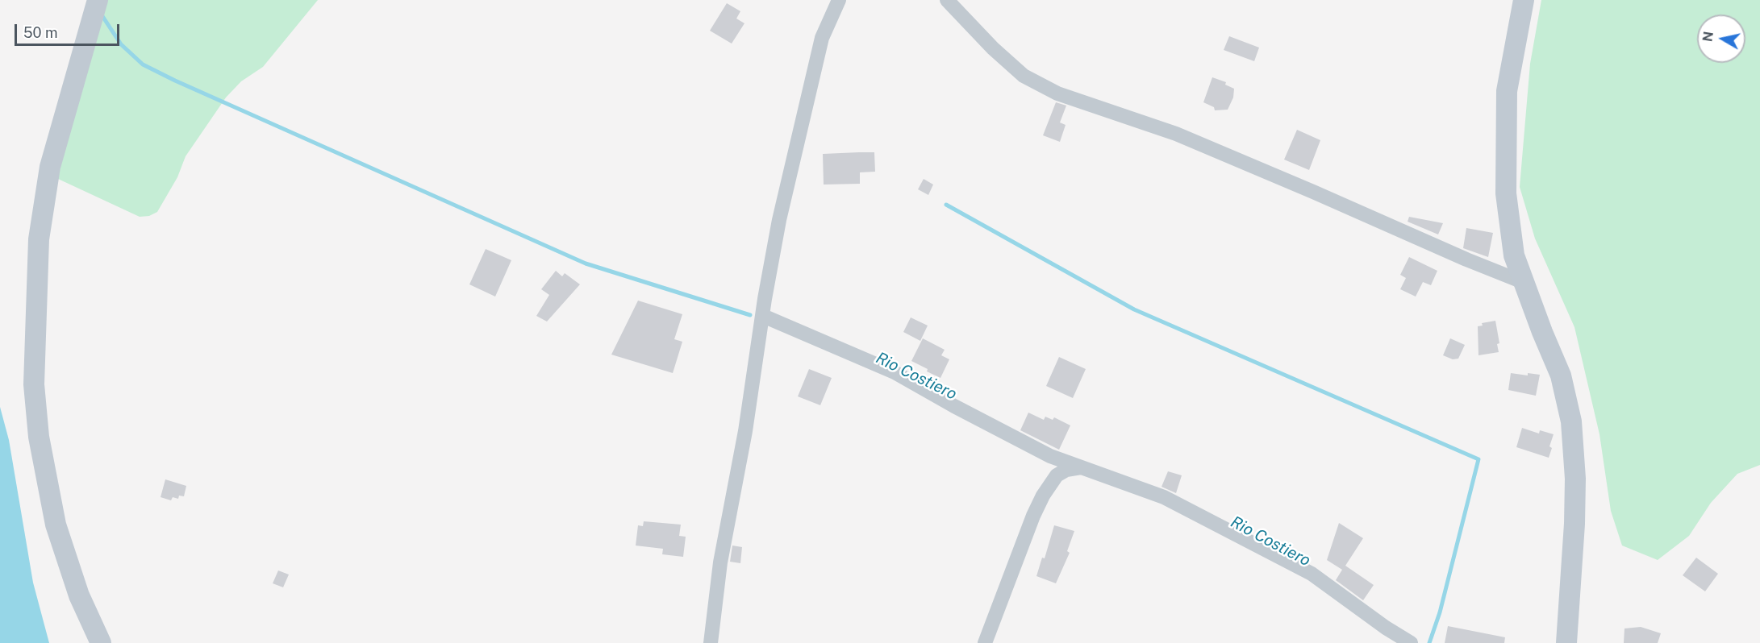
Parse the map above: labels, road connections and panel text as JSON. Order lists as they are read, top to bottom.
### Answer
{
  "water": ["Rio Costiero"],
  "scale_bar": "50 m",
  "north": "left"
}
